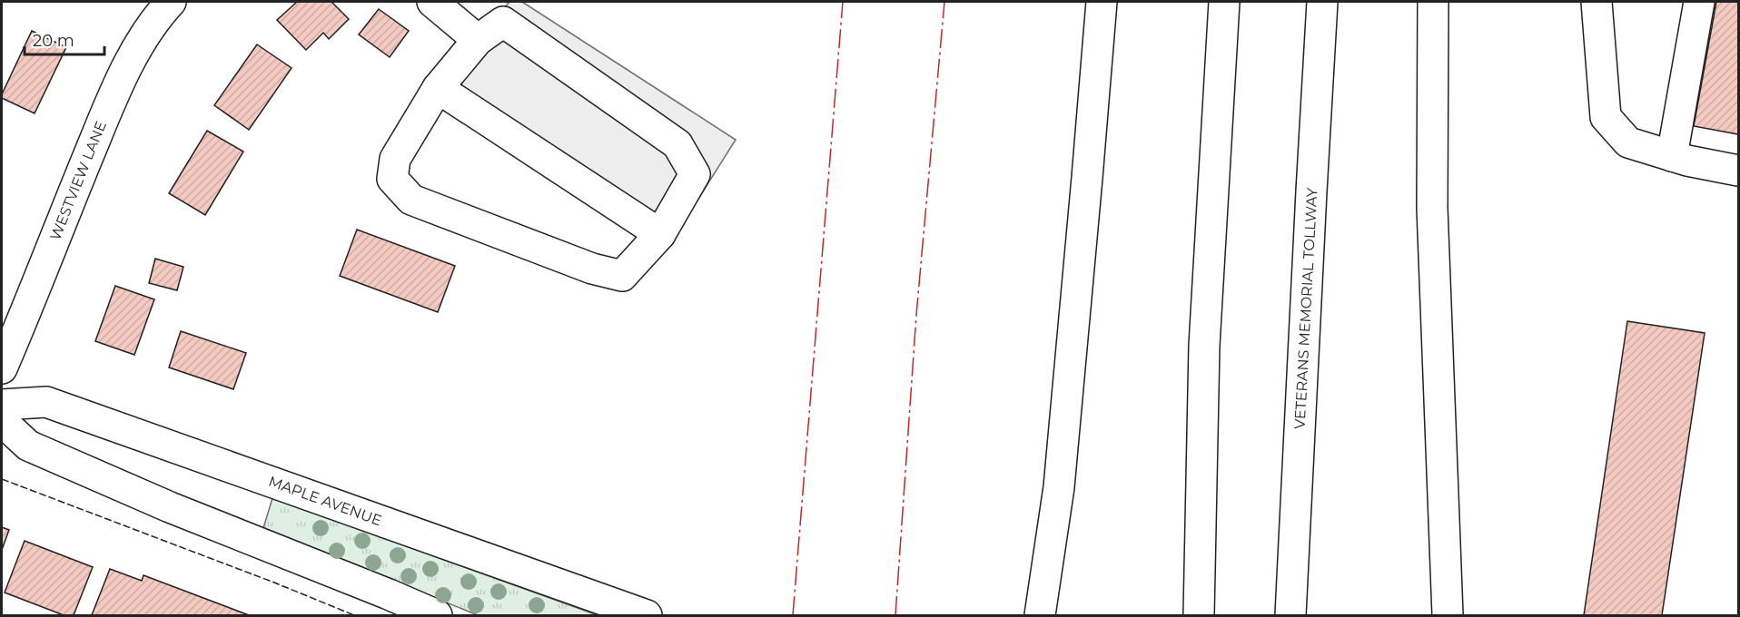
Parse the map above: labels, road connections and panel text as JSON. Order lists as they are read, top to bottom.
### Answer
{
  "streets": {
    "main road": ["WESTVIEW LANE", "VETERANS MEMORIAL TOLLWAY", "MAPLE AVENUE"]
  },
  "scale_bar": "20 m"
}
